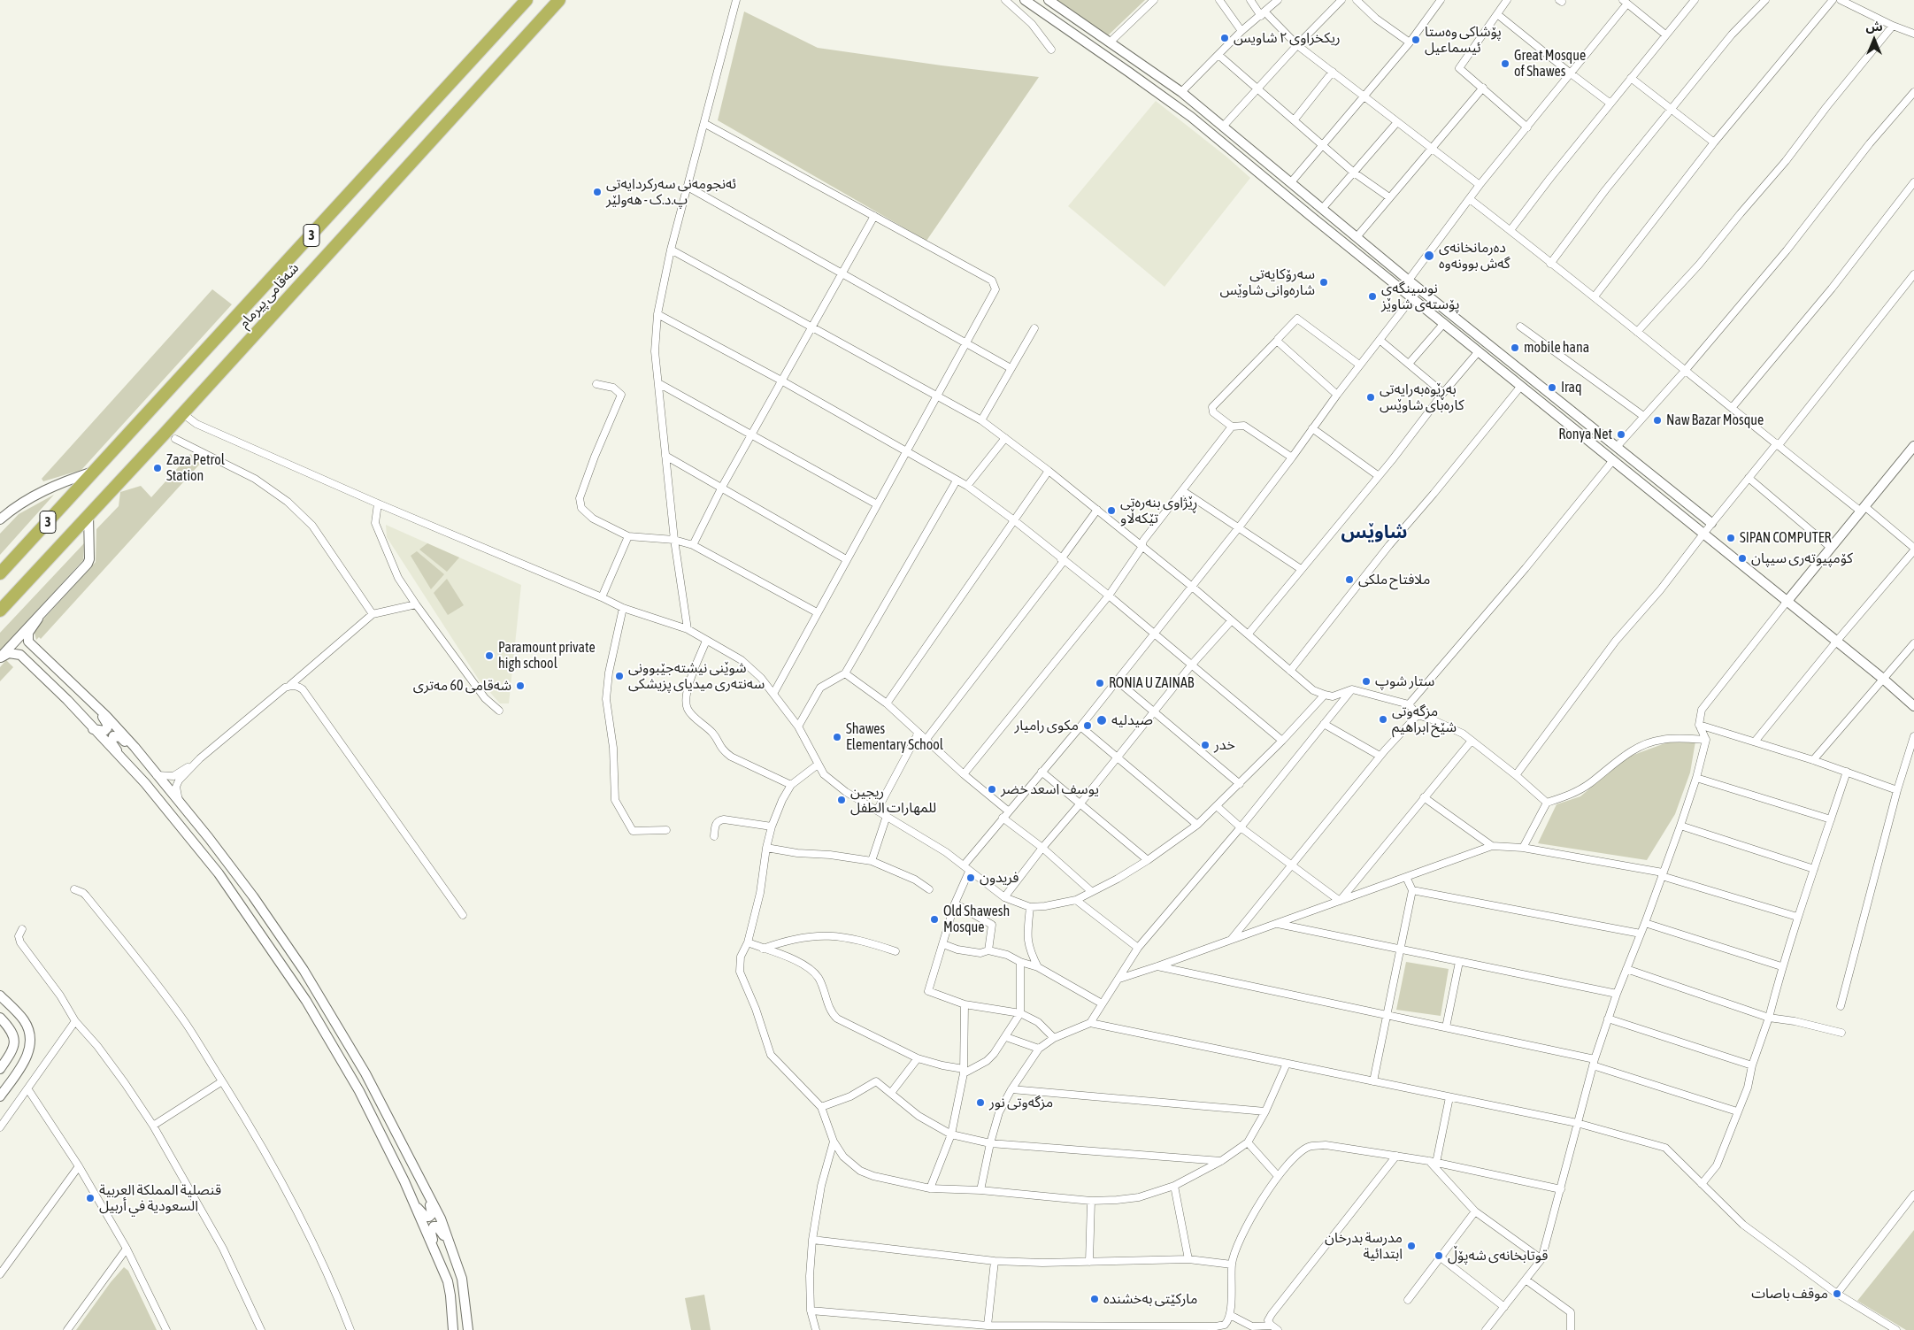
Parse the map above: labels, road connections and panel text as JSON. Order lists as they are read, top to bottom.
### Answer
{
  "streets": {
    "highway": ["3", "شەقامی پیرمام"]
  },
  "districts": ["شاوێس"],
  "places": [
    "ريكخراوى ۲ شاويس",
    "پۆشاکی وەستا ئیسماعیل",
    "Great Mosque of Shawes",
    "ئەنجومەنی سەرکردایەتی پ.د.ک - هەولێر",
    "دەرمانخانەی گەش بوونەوە",
    "سەرۆکایەتی شارەوانی شاوێس",
    "نوسینگەی پۆستەی شاوێز",
    "mobile hana",
    "Iraq",
    "بەڕێوەبەرایەتی کارەبای شاوێس",
    "Naw Bazar Mosque",
    "Ronya Net",
    "Zaza Petrol Station",
    "ڕێژاوی بنەرەتی تێکەڵاو",
    "SIPAN COMPUTER",
    "کۆمپیوتەری سیپان",
    "ملافتاح ملکی",
    "Paramount private high school",
    "شوێنی نیشتەجێبوونی سەنتەری میدیای پزیشکی",
    "ستار شوپ",
    "RONIA U ZAINAB",
    "شەقامی 60 مەتری",
    "مزگەوتی شێخ ابراهیم",
    "صیدلیە",
    "مکوی رامیار",
    "Shawes Elementary School",
    "خدر",
    "يوسف اسعد خضر",
    "ريجين للمهارات الطفل",
    "فريدون",
    "Old Shawesh Mosque",
    "مزگەوتی نور",
    "قنصلية المملكة العربية السعودية في أربيل",
    "مدرسة بدرخان ابتدائية",
    "قوتابخانەی شەپۆڵ",
    "موقف باصات",
    "مارکێتی بەخشندە"
  ],
  "north": "top"
}
